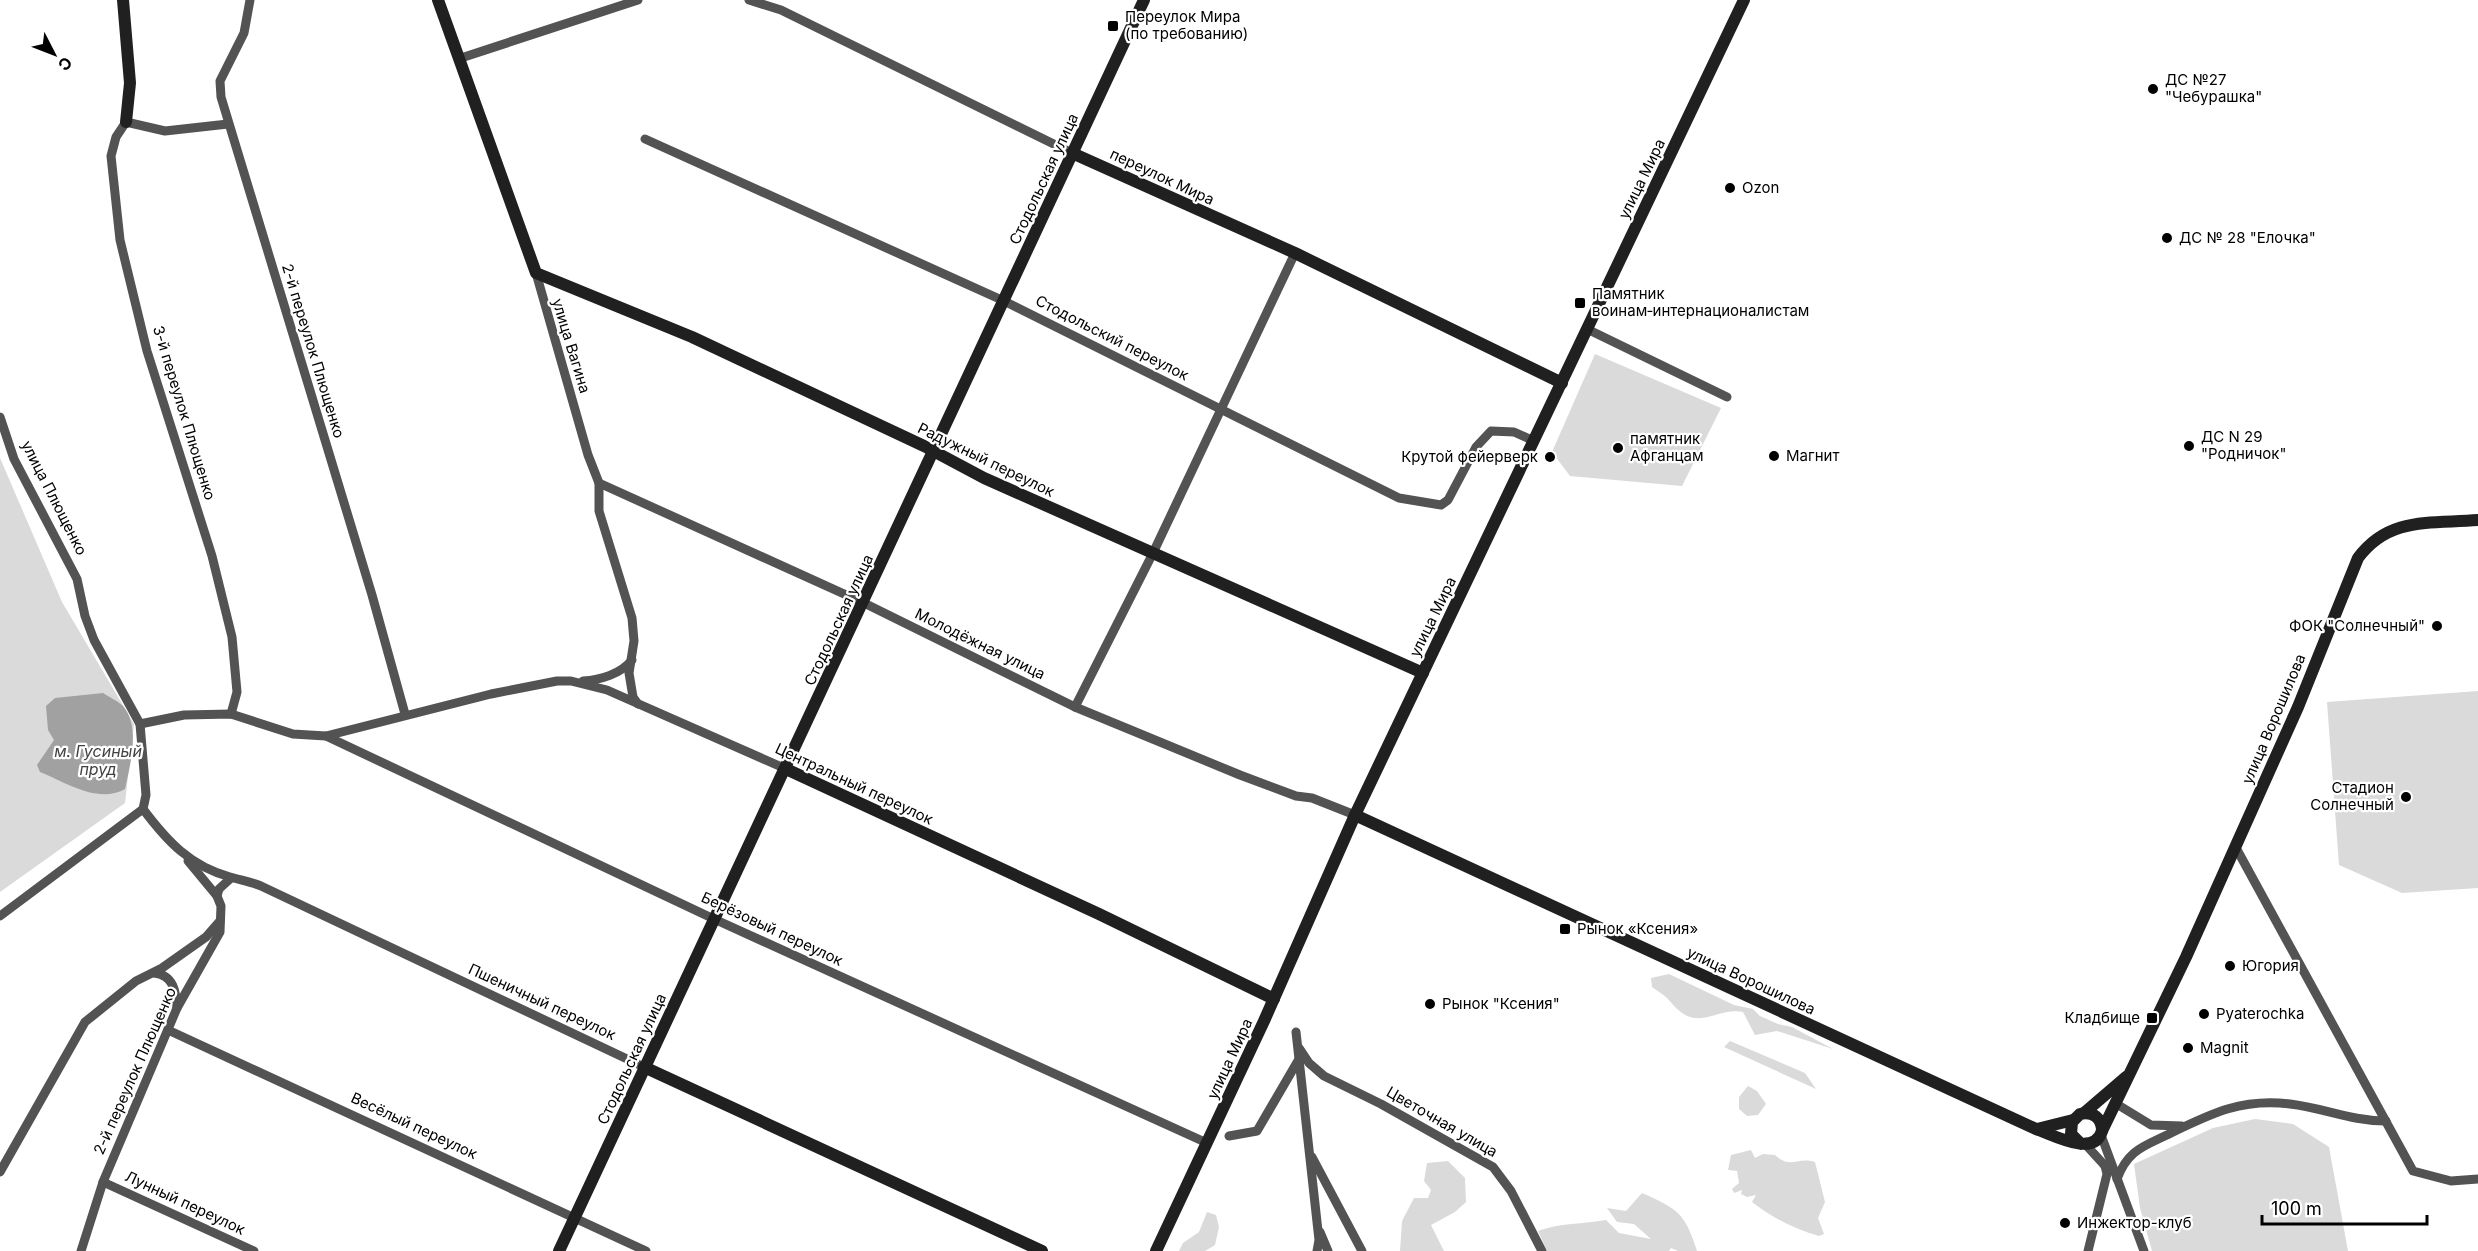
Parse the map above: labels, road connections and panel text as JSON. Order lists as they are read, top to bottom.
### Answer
{
  "streets": {
    "street": [
      "переулок Мира",
      "Стодольская улица",
      "улица Мира",
      "Стодольский переулок",
      "улица Вагина",
      "2-й переулок Плющенко",
      "3-й переулок Плющенко",
      "Радужный переулок",
      "улица Плющенко",
      "Молодёжная улица",
      "улица Ворошилова",
      "Центральный переулок",
      "Берёзовый переулок",
      "Пшеничный переулок",
      "Цветочная улица",
      "Весёлый переулок",
      "Лунный переулок"
    ]
  },
  "crossings": [
    ["переулок Мира", "Стодольская улица"],
    ["переулок Мира", "улица Мира"],
    ["Стодольская улица", "Стодольский переулок"],
    ["Стодольская улица", "Радужный переулок"],
    ["Стодольская улица", "Молодёжная улица"],
    ["Стодольская улица", "Центральный переулок"],
    ["Стодольская улица", "Берёзовый переулок"],
    ["Стодольская улица", "Пшеничный переулок"],
    ["Стодольская улица", "Весёлый переулок"],
    ["улица Мира", "Стодольский переулок"],
    ["улица Мира", "Радужный переулок"],
    ["улица Мира", "Молодёжная улица"],
    ["улица Мира", "улица Ворошилова"],
    ["улица Мира", "Центральный переулок"],
    ["улица Мира", "Берёзовый переулок"],
    ["улица Вагина", "Радужный переулок"],
    ["улица Вагина", "Молодёжная улица"],
    ["улица Вагина", "Центральный переулок"],
    ["2-й переулок Плющенко", "Центральный переулок"],
    ["2-й переулок Плющенко", "Весёлый переулок"],
    ["2-й переулок Плющенко", "Лунный переулок"],
    ["улица Плющенко", "Пшеничный переулок"],
    ["Молодёжная улица", "улица Ворошилова"]
  ],
  "water": ["м. Гусиный пруд"],
  "places": {
    "transit": [
      "Переулок Мира (по требованию)",
      "Памятник воинам‐интернационалистам",
      "Рынок «Ксения»",
      "Кладбище"
    ],
    "other": [
      "ДС №27 \"Чебурашка\"",
      "Ozon",
      "ДС № 28 \"Елочка\"",
      "ДС N 29 \"Родничок\"",
      "памятник Афганцам",
      "Магнит",
      "Крутой фейерверк",
      "ФОК \"Солнечный\"",
      "Стадион Солнечный",
      "Югория",
      "Рынок \"Ксения\"",
      "Pyaterochka",
      "Magnit",
      "Инжектор-клуб"
    ]
  },
  "scale_bar": "100 m",
  "north": "bottom right"
}
